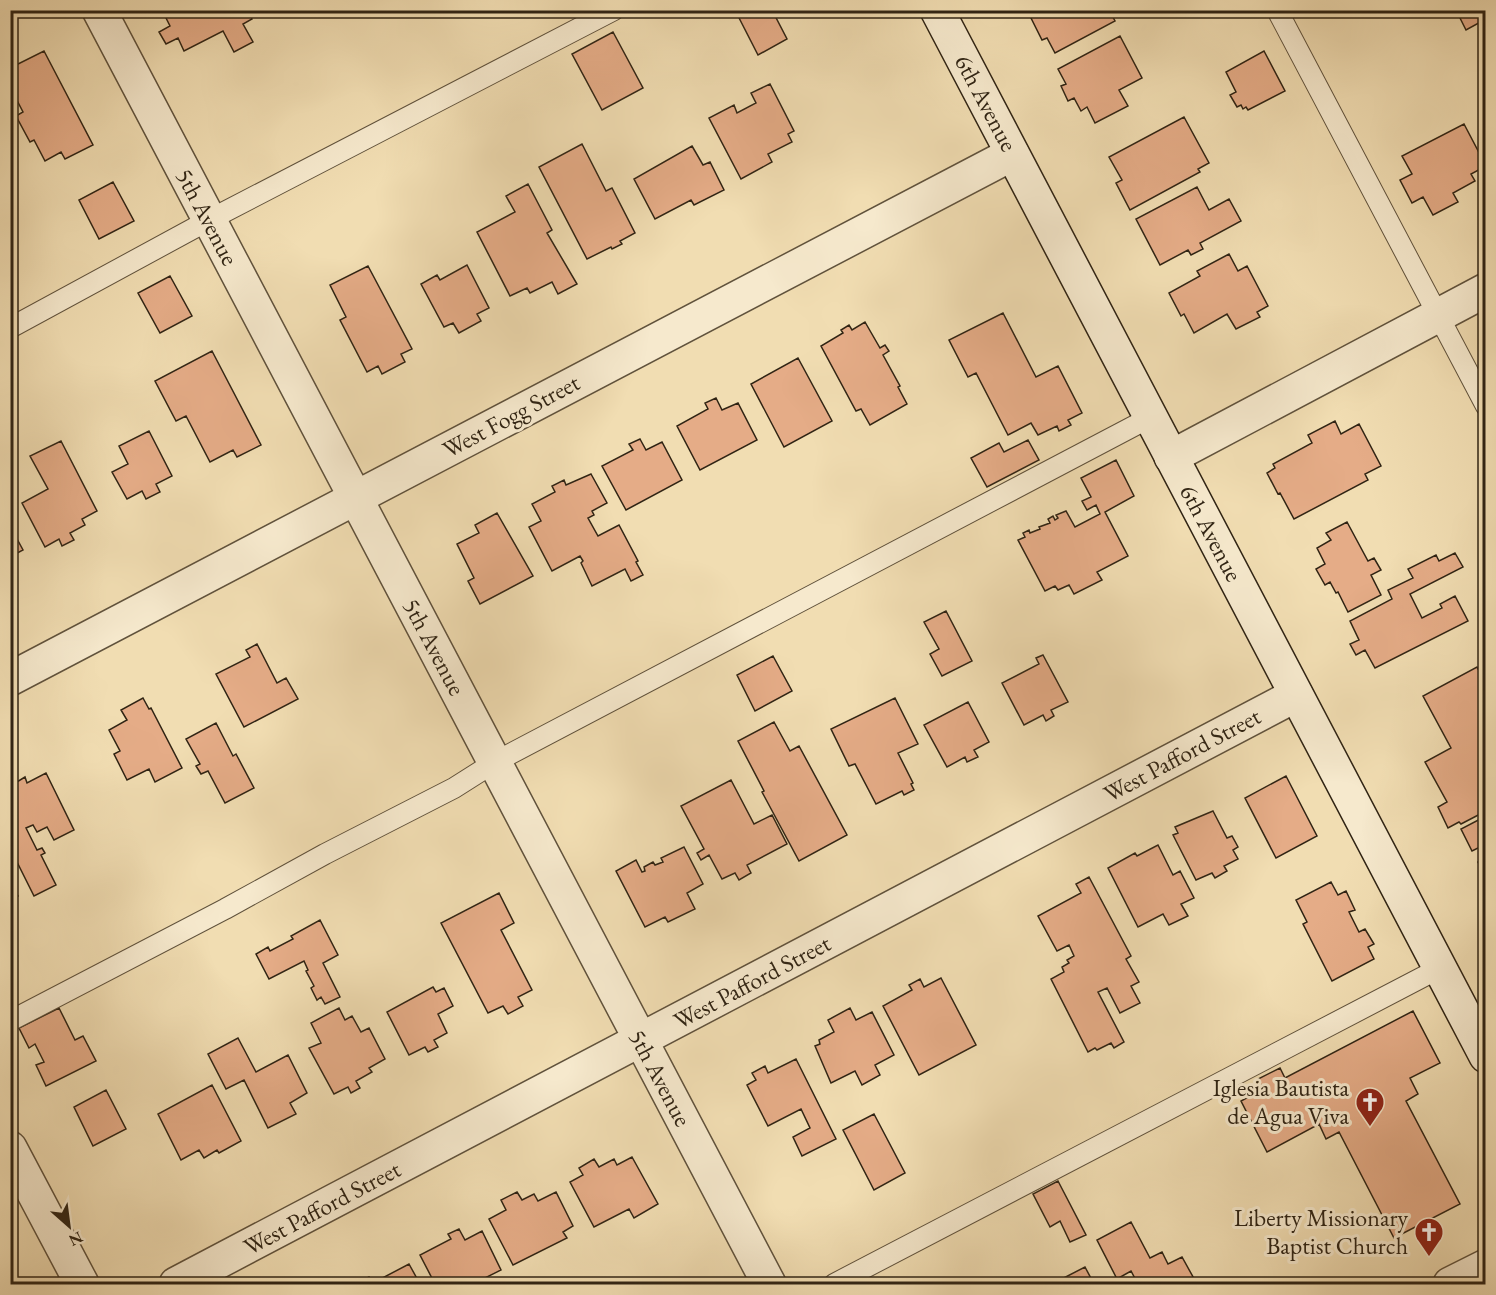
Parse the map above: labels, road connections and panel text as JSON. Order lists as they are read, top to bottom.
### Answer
{
  "streets": {
    "street": [
      "6th Avenue",
      "5th Avenue",
      "West Fogg Street",
      "West Pafford Street"
    ]
  },
  "crossings": [
    ["6th Avenue", "West Fogg Street"],
    ["6th Avenue", "West Pafford Street"],
    ["5th Avenue", "West Fogg Street"],
    ["5th Avenue", "West Pafford Street"]
  ],
  "places": {
    "church": ["Iglesia Bautista de Agua Viva", "Liberty Missionary Baptist Church"]
  },
  "north": "bottom right"
}
